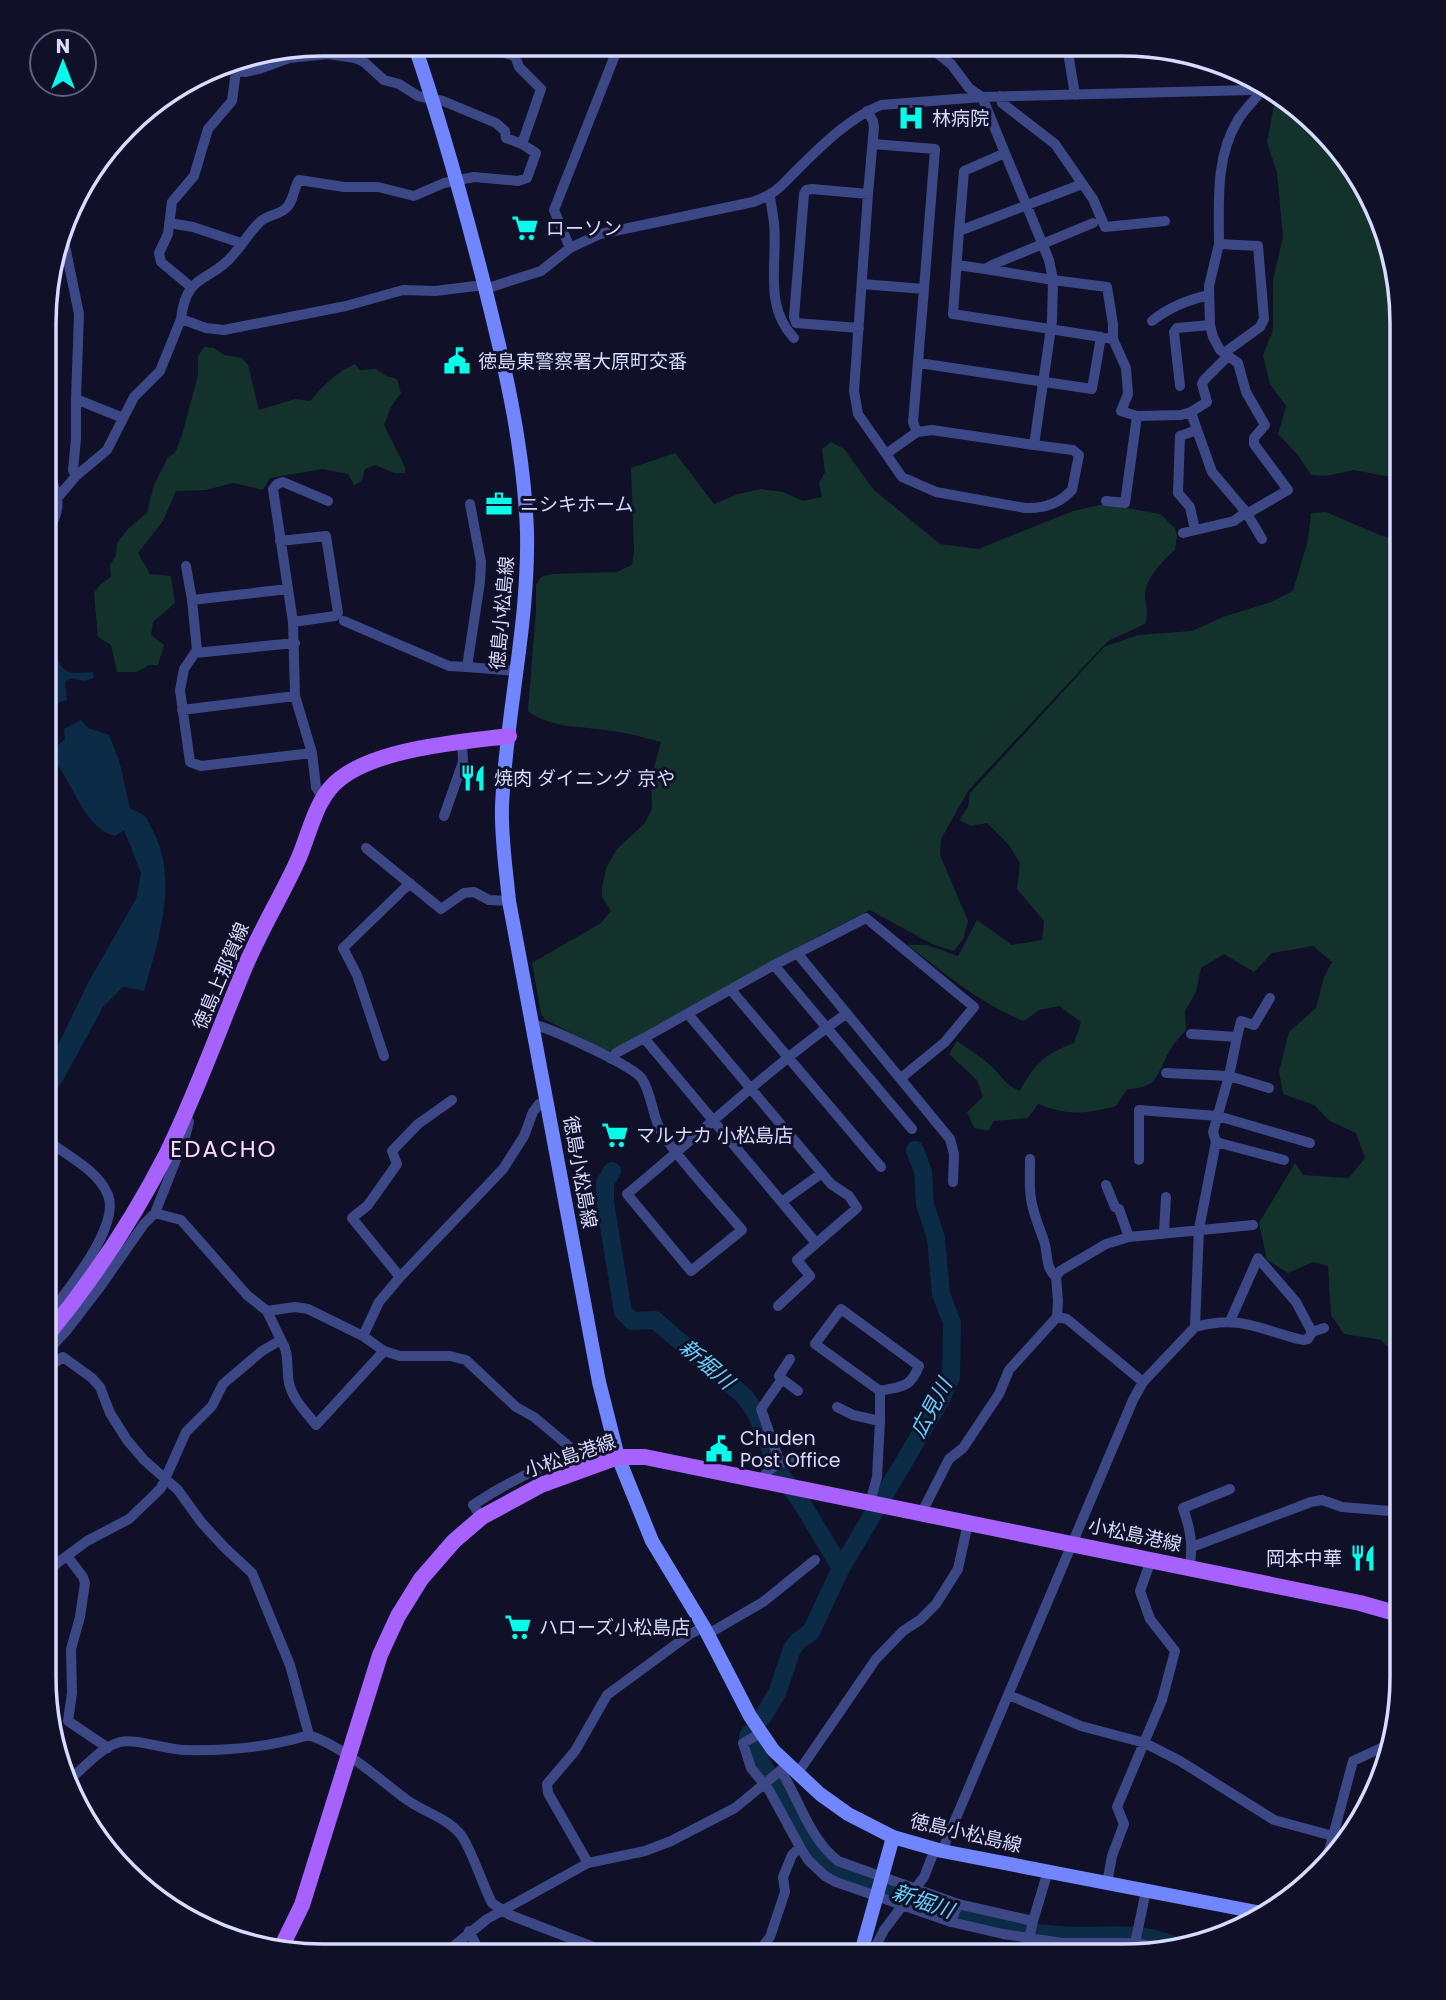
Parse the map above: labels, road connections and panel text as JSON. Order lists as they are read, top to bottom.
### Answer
{
  "streets": {
    "main road": ["徳島小松島線", "徳島上那賀線", "小松島港線"]
  },
  "crossings": [
    ["徳島小松島線", "徳島上那賀線"],
    ["徳島小松島線", "小松島港線"]
  ],
  "districts": ["EDACHO"],
  "water": ["新堀川", "広見川"],
  "places": {
    "hospital": ["林病院"],
    "supermarket": ["ローソン", "マルナカ 小松島店", "ハローズ小松島店"],
    "public building": ["徳島東警察署大原町交番", "Chuden Post Office"],
    "office": ["ニシキホーム"],
    "restaurant": ["焼肉 ダイニング 京や", "岡本中華"]
  },
  "north": "top"
}
